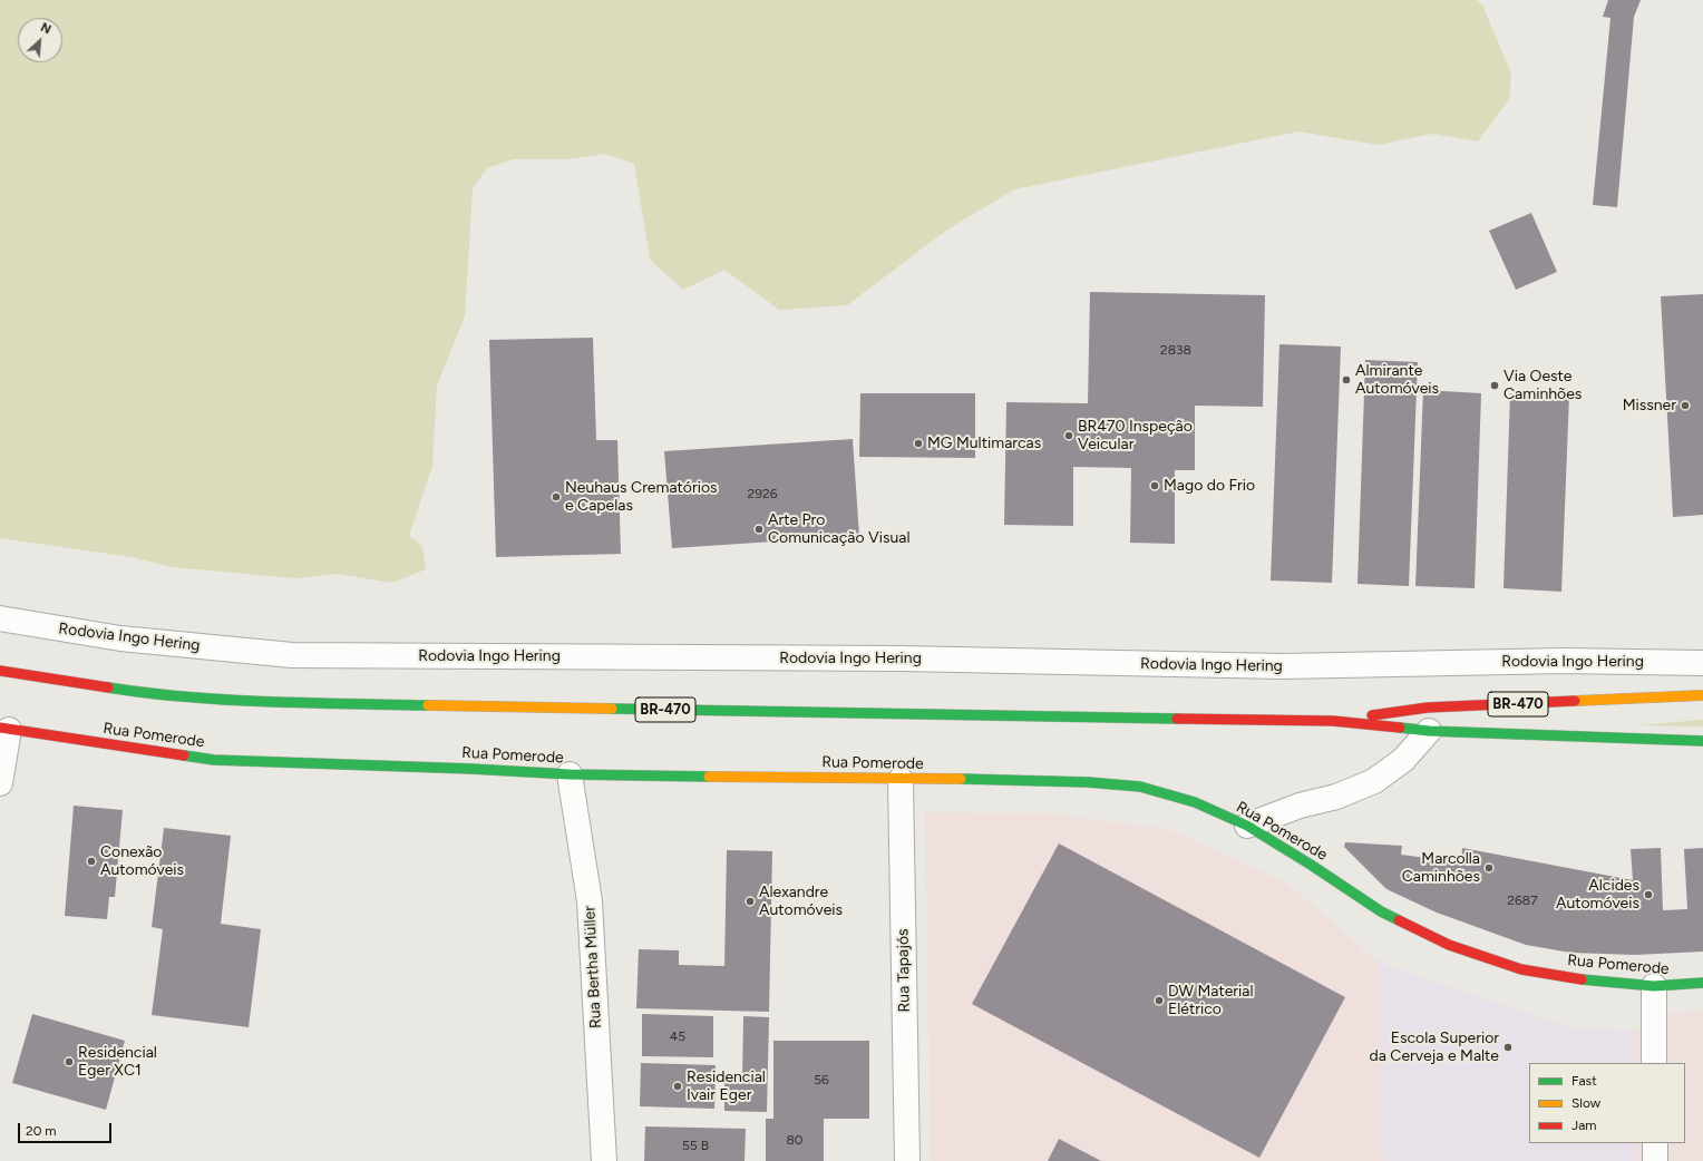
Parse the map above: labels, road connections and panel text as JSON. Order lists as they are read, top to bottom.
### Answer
{
  "streets": {
    "main road": ["BR-470", "Rua Pomerode"],
    "street": ["Rodovia Ingo Hering", "Rua Bertha Müller", "Rua Tapajós"]
  },
  "crossings": [
    ["Rua Pomerode", "Rua Bertha Müller"],
    ["Rua Pomerode", "Rua Tapajós"]
  ],
  "places": [
    "Almirante Automóveis",
    "Via Oeste Caminhões",
    "Missner",
    "BR470 Inspeção Veicular",
    "MG Multimarcas",
    "Mago do Frio",
    "Neuhaus Crematórios e Capelas",
    "Arte Pro Comunicação Visual",
    "Conexão Automóveis",
    "Marcolla Caminhões",
    "Alcides Automóveis",
    "Alexandre Automóveis",
    "DW Material Elétrico",
    "Escola Superior da Cerveja e Malte",
    "Residencial Eger XC1",
    "Residencial Ivair Eger"
  ],
  "house_numbers": [
    "2838",
    "2926",
    "2687",
    "45",
    "56",
    "80",
    "55 B"
  ],
  "legend": ["Fast", "Slow", "Jam"],
  "scale_bar": "20 m",
  "north": "top right"
}
